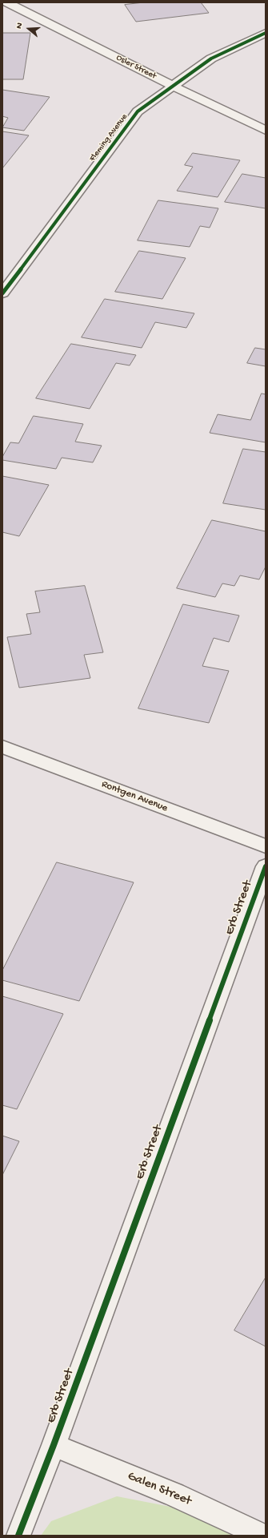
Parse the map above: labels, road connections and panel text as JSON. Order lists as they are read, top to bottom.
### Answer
{
  "streets": {
    "street": [
      "Osler Street",
      "Fleming Avenue",
      "Rontgen Avenue",
      "Erb Street",
      "Galen Street"
    ]
  },
  "crossings": [
    ["Osler Street", "Fleming Avenue"],
    ["Erb Street", "Galen Street"]
  ],
  "north": "left"
}
